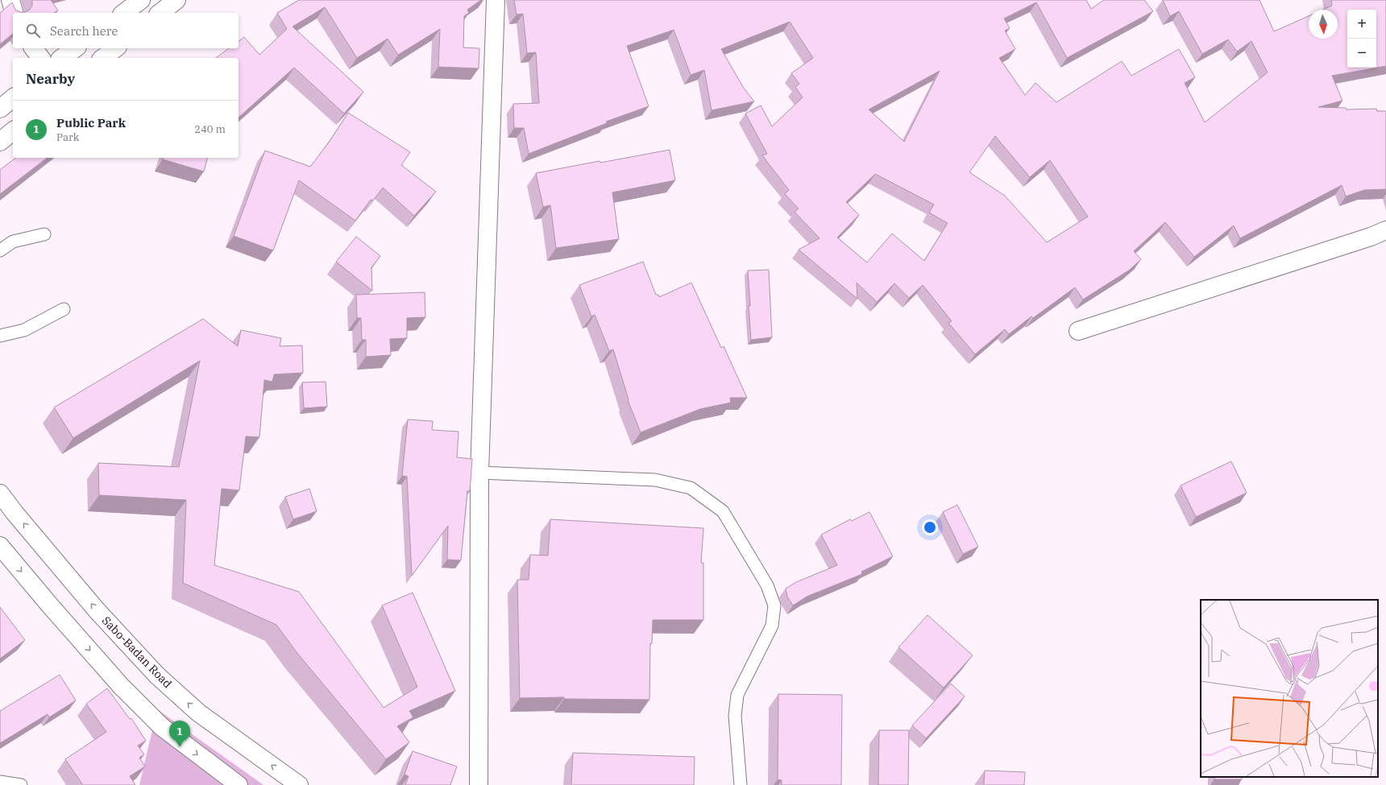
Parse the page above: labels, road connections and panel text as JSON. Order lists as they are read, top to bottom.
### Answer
{
  "streets": {
    "main road": ["Sabo-Badan Road"]
  },
  "north": "bottom",
  "page": {
    "map_buttons": ["+", "−"],
    "search": "Search here",
    "heading": "Nearby",
    "list": [
      {
        "mark": "1",
        "name": "Public Park",
        "note": "Park",
        "value": "240 m"
      }
    ],
    "pins": "1"
  }
}
